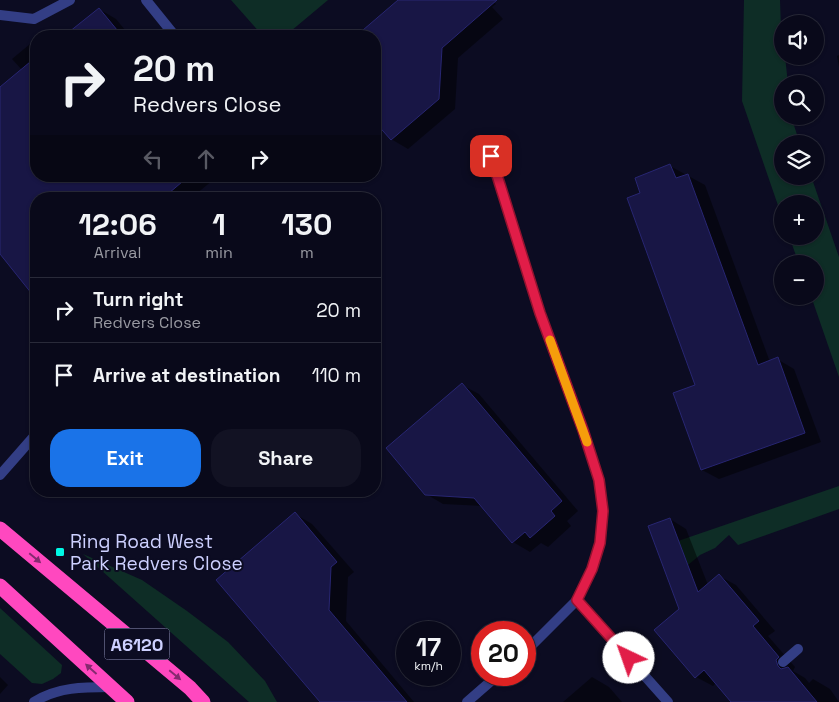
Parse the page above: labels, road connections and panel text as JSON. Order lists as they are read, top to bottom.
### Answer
{
  "streets": {
    "highway": ["A6120"]
  },
  "places": {
    "transit": ["Ring Road West Park Redvers Close"]
  },
  "page": {
    "map_buttons": ["+", "−"],
    "turn": ["20 m", "Redvers Close"],
    "eta": [
      "12:06",
      "Arrival",
      "1",
      "min",
      "130",
      "m"
    ],
    "list": [
      {
        "name": "Turn right",
        "note": "Redvers Close",
        "value": "20 m"
      },
      {
        "name": "Arrive at destination",
        "value": "110 m"
      }
    ],
    "buttons": ["Exit", "Share"],
    "speed": "17 km/h",
    "limit": "20"
  }
}
